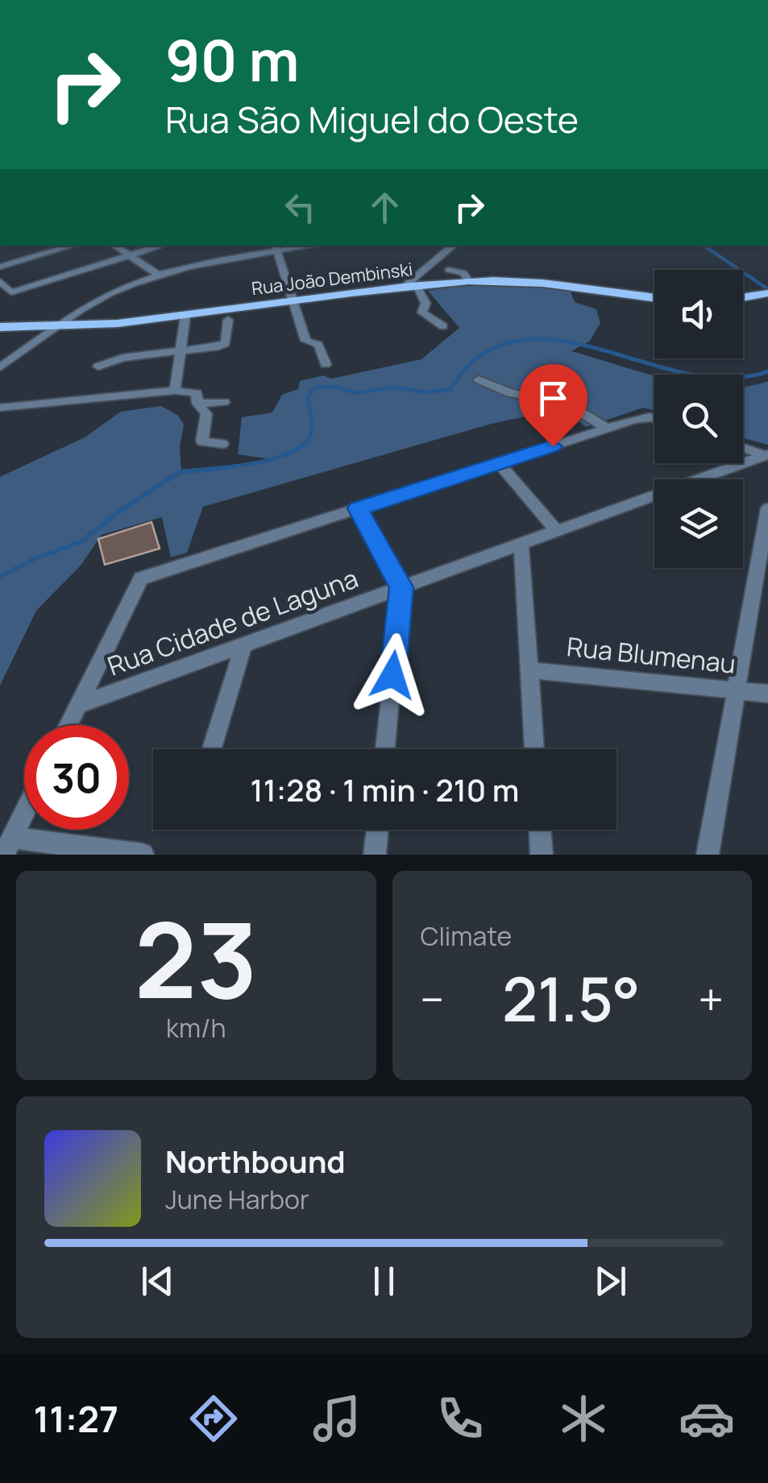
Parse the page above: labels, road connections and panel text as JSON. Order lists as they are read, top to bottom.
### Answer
{
  "streets": {
    "main road": ["Rua João Dembinski"],
    "street": ["Rua Cidade de Laguna", "Rua Blumenau"]
  },
  "page": {
    "turn": ["90 m", "Rua São Miguel do Oeste"],
    "limit": "30",
    "trip": "11:28 · 1 min · 210 m",
    "tile": [
      ["23", "km/h"],
      "Climate"
    ],
    "heat": ["−", "21.5°", "+"],
    "song": ["Northbound", "June Harbor"],
    "tabs": "11:27"
  }
}
